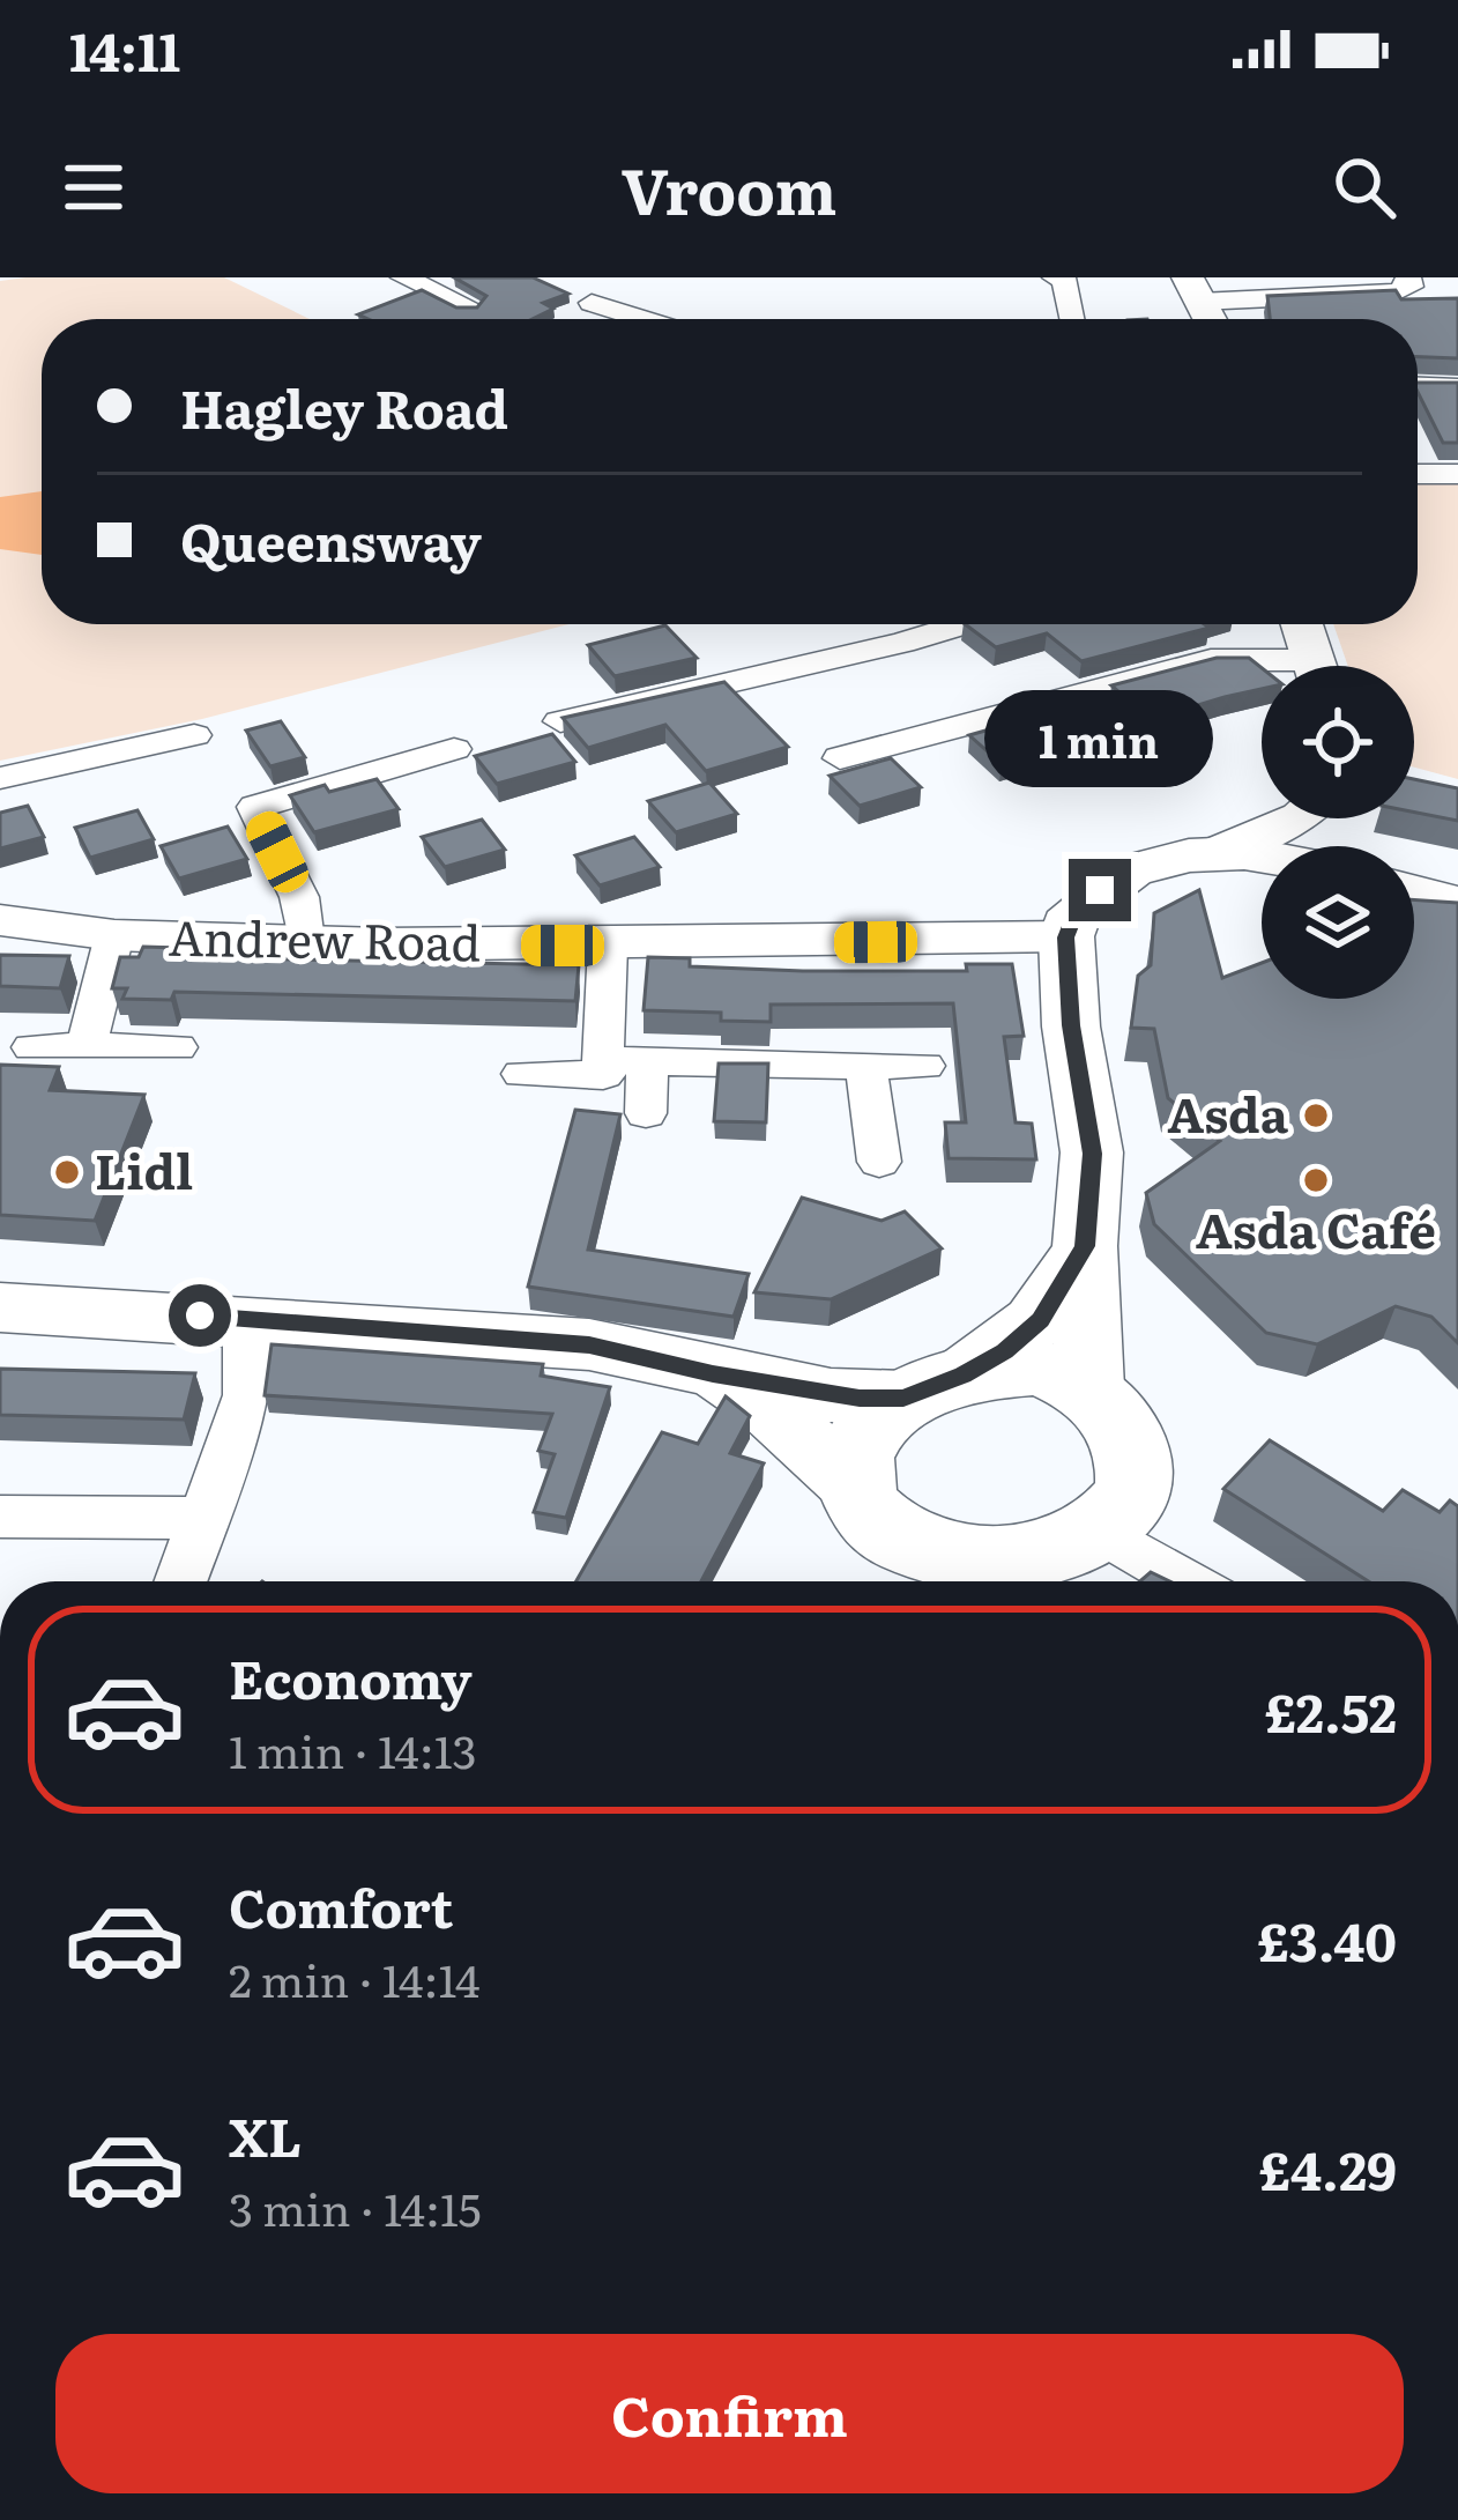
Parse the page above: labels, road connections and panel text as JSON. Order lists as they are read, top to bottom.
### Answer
{
  "streets": {
    "street": ["Andrew Road"]
  },
  "places": ["Asda", "Lidl", "Asda Café"],
  "page": {
    "status": "14:11",
    "header": "Vroom",
    "banner": ["Hagley Road", "Queensway"],
    "bubble": "1 min",
    "list": [
      {
        "name": "Economy",
        "note": "1 min · 14:13",
        "value": "£2.52"
      },
      {
        "name": "Comfort",
        "note": "2 min · 14:14",
        "value": "£3.40"
      },
      {
        "name": "XL",
        "note": "3 min · 14:15",
        "value": "£4.29"
      }
    ],
    "buttons": "Confirm"
  }
}
